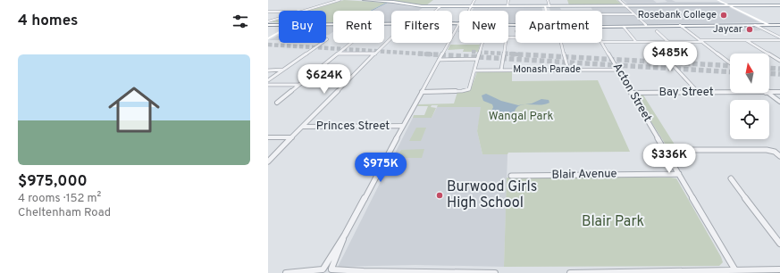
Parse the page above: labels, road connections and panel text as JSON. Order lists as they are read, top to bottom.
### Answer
{
  "streets": {
    "street": [
      "Monash Parade",
      "Acton Street",
      "Bay Street",
      "Princes Street",
      "Blair Avenue"
    ]
  },
  "crossings": [
    ["Monash Parade", "Acton Street"],
    ["Acton Street", "Bay Street"],
    ["Acton Street", "Blair Avenue"]
  ],
  "parks": ["Wangal Park", "Blair Park"],
  "places": ["Rosebank College", "Jaycar", "Burwood Girls High School"],
  "north": "top",
  "page": {
    "heading": "4 homes",
    "chip": [
      "Buy",
      "Rent",
      "Filters",
      "New",
      "Apartment"
    ],
    "price": [
      "$485K",
      "$624K",
      "$336K",
      "$975K"
    ],
    "list": [
      {
        "name": "$975,000",
        "note": "4 rooms · 152 m² · Cheltenham Road"
      }
    ]
  }
}
